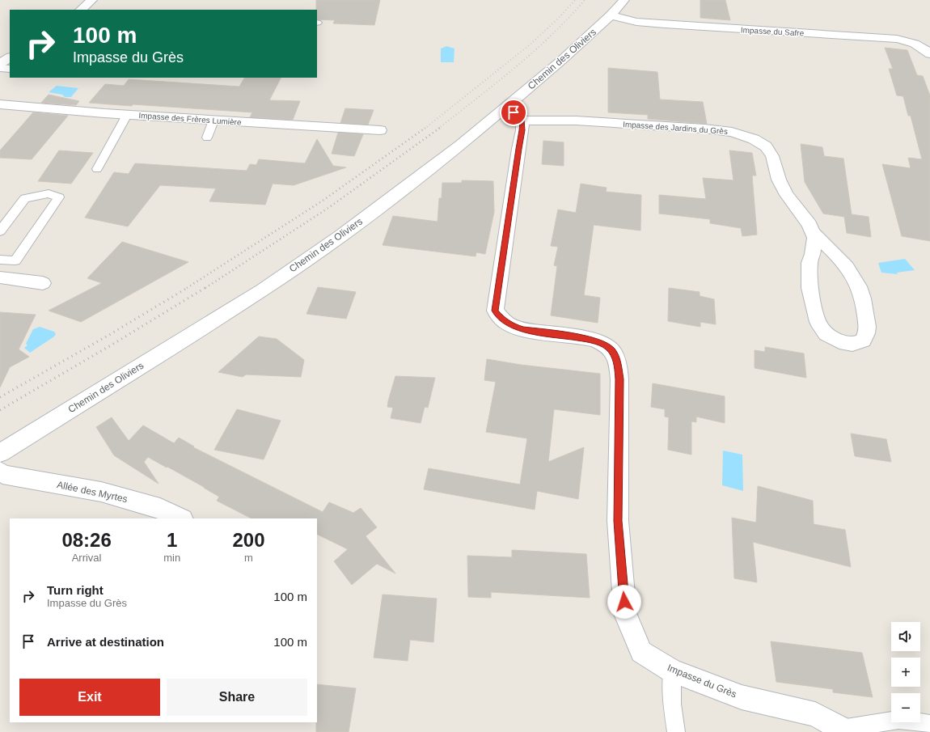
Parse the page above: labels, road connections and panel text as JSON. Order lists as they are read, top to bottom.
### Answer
{
  "streets": {
    "street": [
      "Impasse du Safre",
      "Chemin des Oliviers",
      "Impasse des Frères Lumière",
      "Impasse des Jardins du Grès",
      "Allée des Myrtes",
      "Impasse du Grès"
    ]
  },
  "crossings": [
    ["Impasse du Safre", "Chemin des Oliviers"],
    ["Impasse des Jardins du Grès", "Impasse du Grès"]
  ],
  "page": {
    "turn": ["100 m", "Impasse du Grès"],
    "eta": [
      "08:26",
      "Arrival",
      "1",
      "min",
      "200",
      "m"
    ],
    "list": [
      {
        "name": "Turn right",
        "note": "Impasse du Grès",
        "value": "100 m"
      },
      {
        "name": "Arrive at destination",
        "value": "100 m"
      }
    ],
    "map_buttons": ["+", "−"],
    "buttons": ["Exit", "Share"]
  }
}
